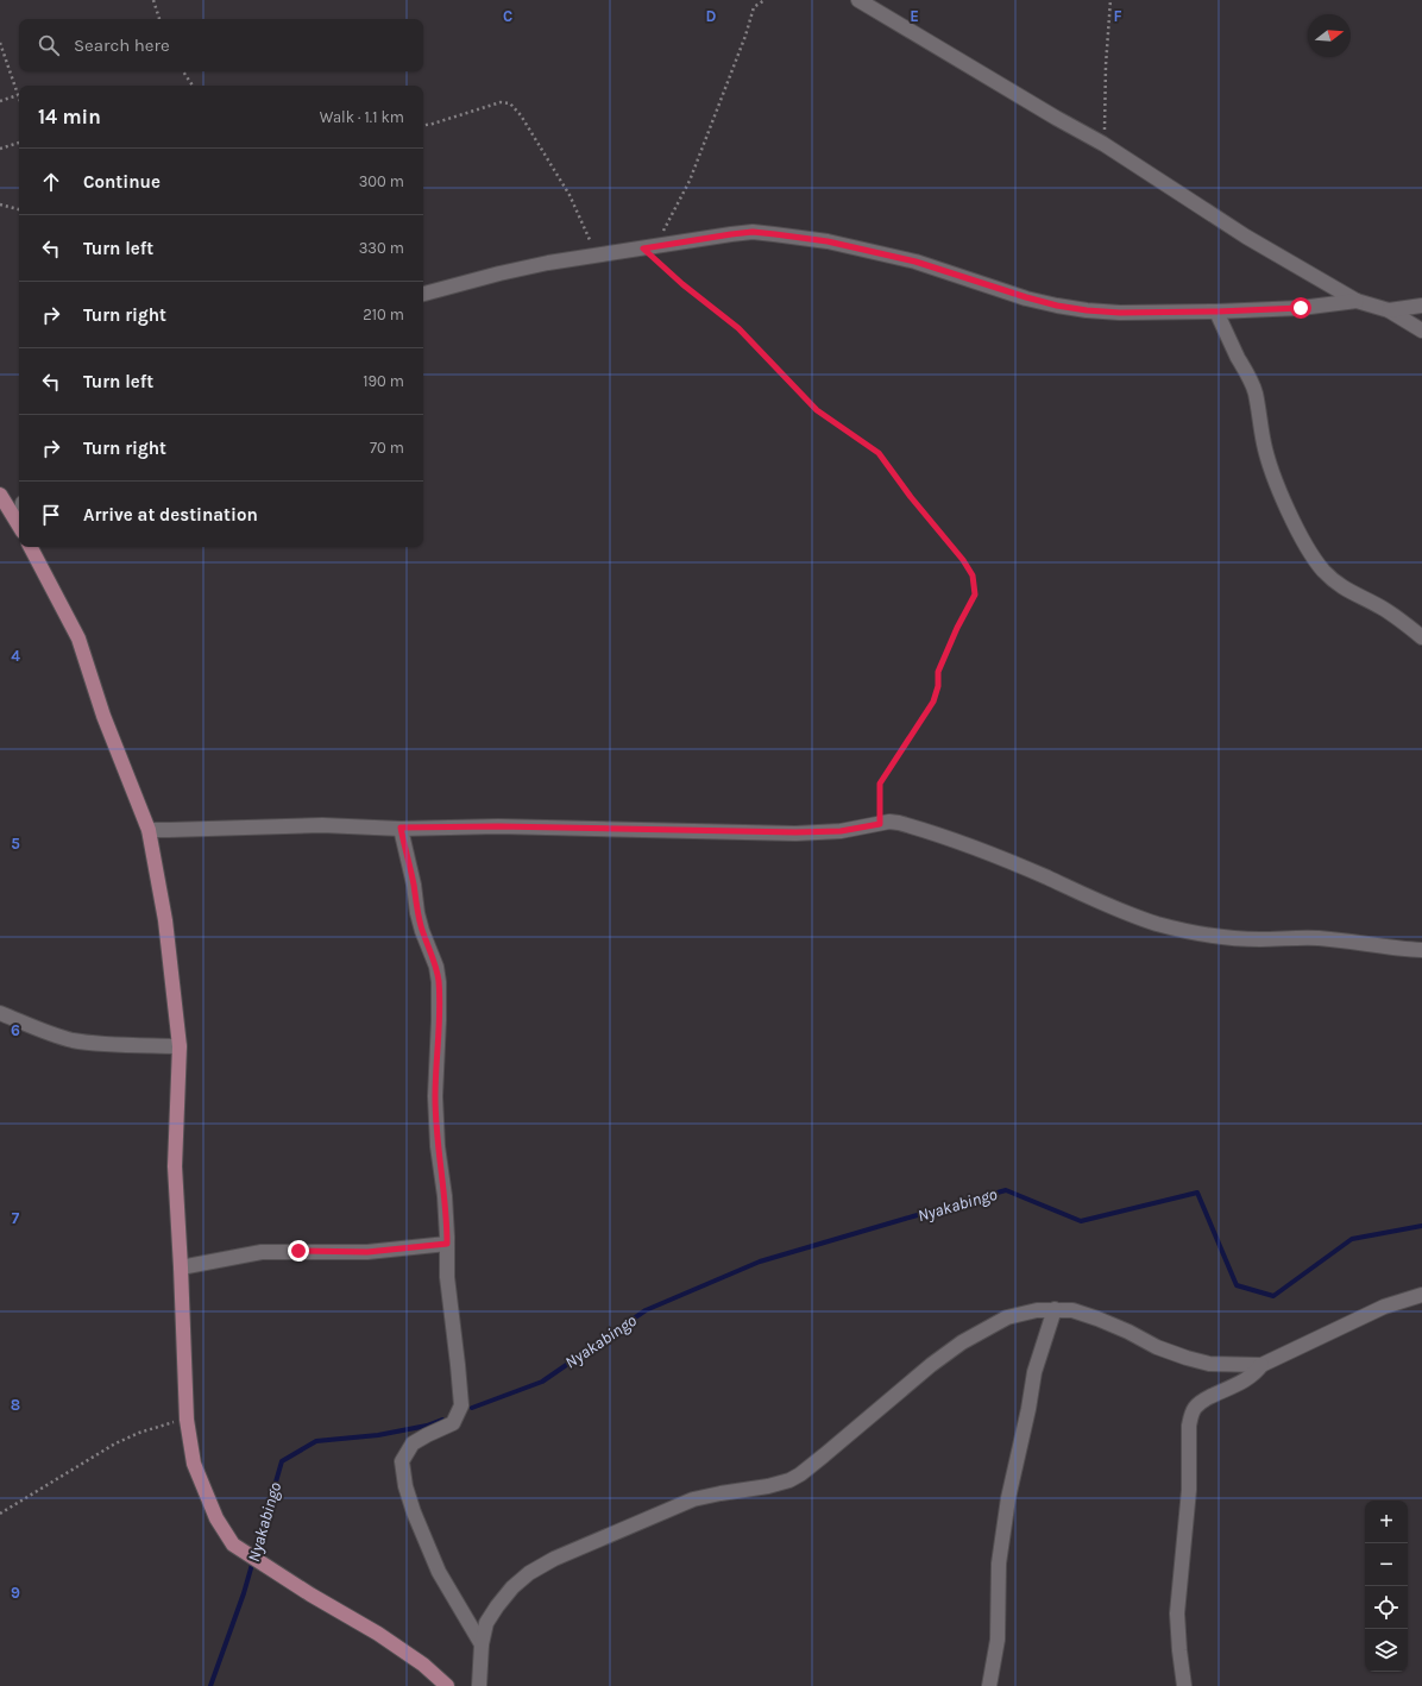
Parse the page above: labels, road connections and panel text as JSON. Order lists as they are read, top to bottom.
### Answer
{
  "water": ["Nyakabingo"],
  "north": "right",
  "page": {
    "search": "Search here",
    "heading": ["14 min", "Walk · 1.1 km"],
    "list": [
      ["Continue", "300 m"],
      ["Turn left", "330 m"],
      ["Turn right", "210 m"],
      ["Turn left", "190 m"],
      ["Turn right", "70 m"],
      "Arrive at destination"
    ],
    "map_buttons": ["+", "−"]
  },
  "grid": {
    "columns": [
      "C",
      "D",
      "E",
      "F"
    ],
    "rows": [
      "4",
      "5",
      "6",
      "7",
      "8",
      "9"
    ]
  }
}
